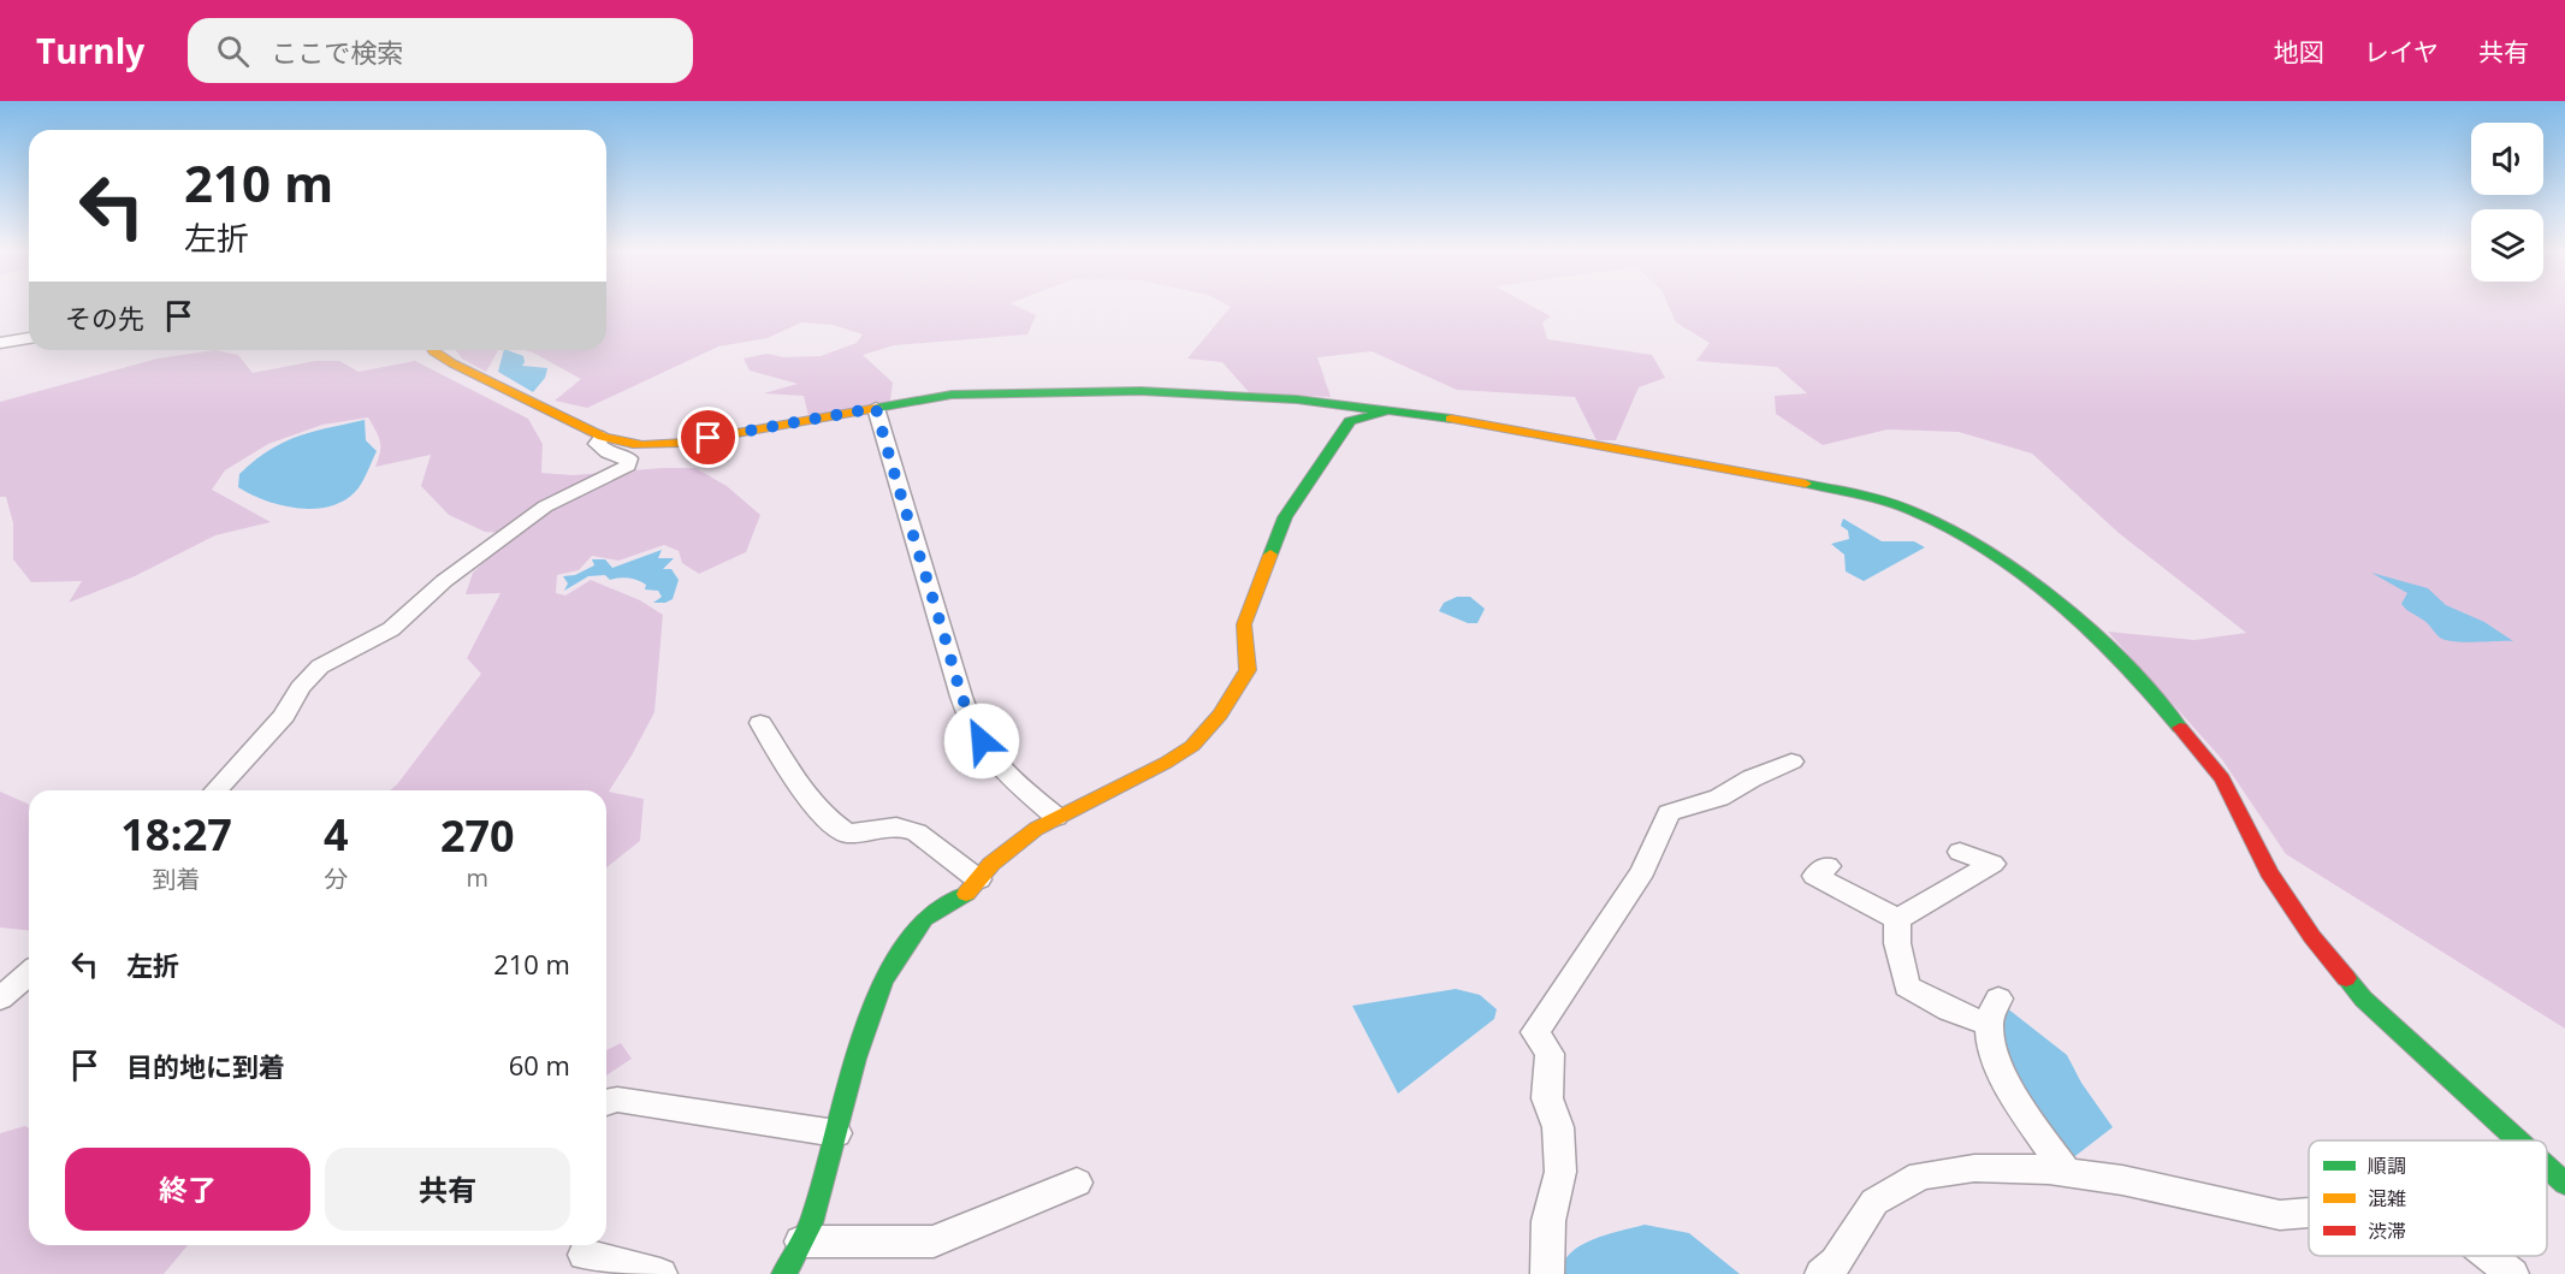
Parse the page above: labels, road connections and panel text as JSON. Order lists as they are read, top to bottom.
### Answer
{
  "legend": ["順調", "混雑", "渋滞"],
  "page": {
    "header": "Turnly",
    "search": "ここで検索",
    "nav": ["地図", "レイヤ", "共有"],
    "turn": ["210 m", "左折"],
    "then": "その先",
    "eta": [
      "18:27",
      "到着",
      "4",
      "分",
      "270",
      "m"
    ],
    "list": [
      {
        "name": "左折",
        "value": "210 m"
      },
      {
        "name": "目的地に到着",
        "value": "60 m"
      }
    ],
    "buttons": ["終了", "共有"]
  }
}
